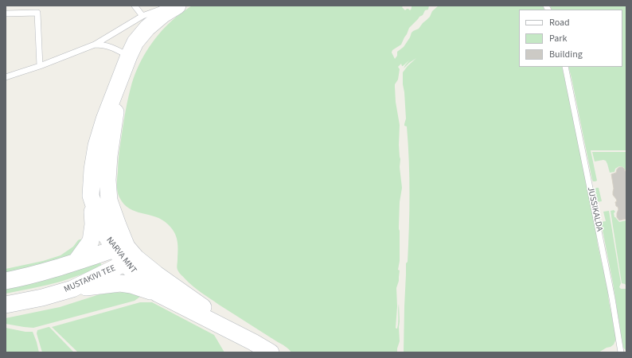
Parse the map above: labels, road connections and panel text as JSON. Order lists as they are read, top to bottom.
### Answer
{
  "streets": {
    "main road": ["NARVA MNT", "MUSTAKIVI TEE"],
    "lane": ["JUSSIKALDA"]
  },
  "crossings": [
    ["NARVA MNT", "MUSTAKIVI TEE"]
  ],
  "legend": ["Road", "Park", "Building"]
}
